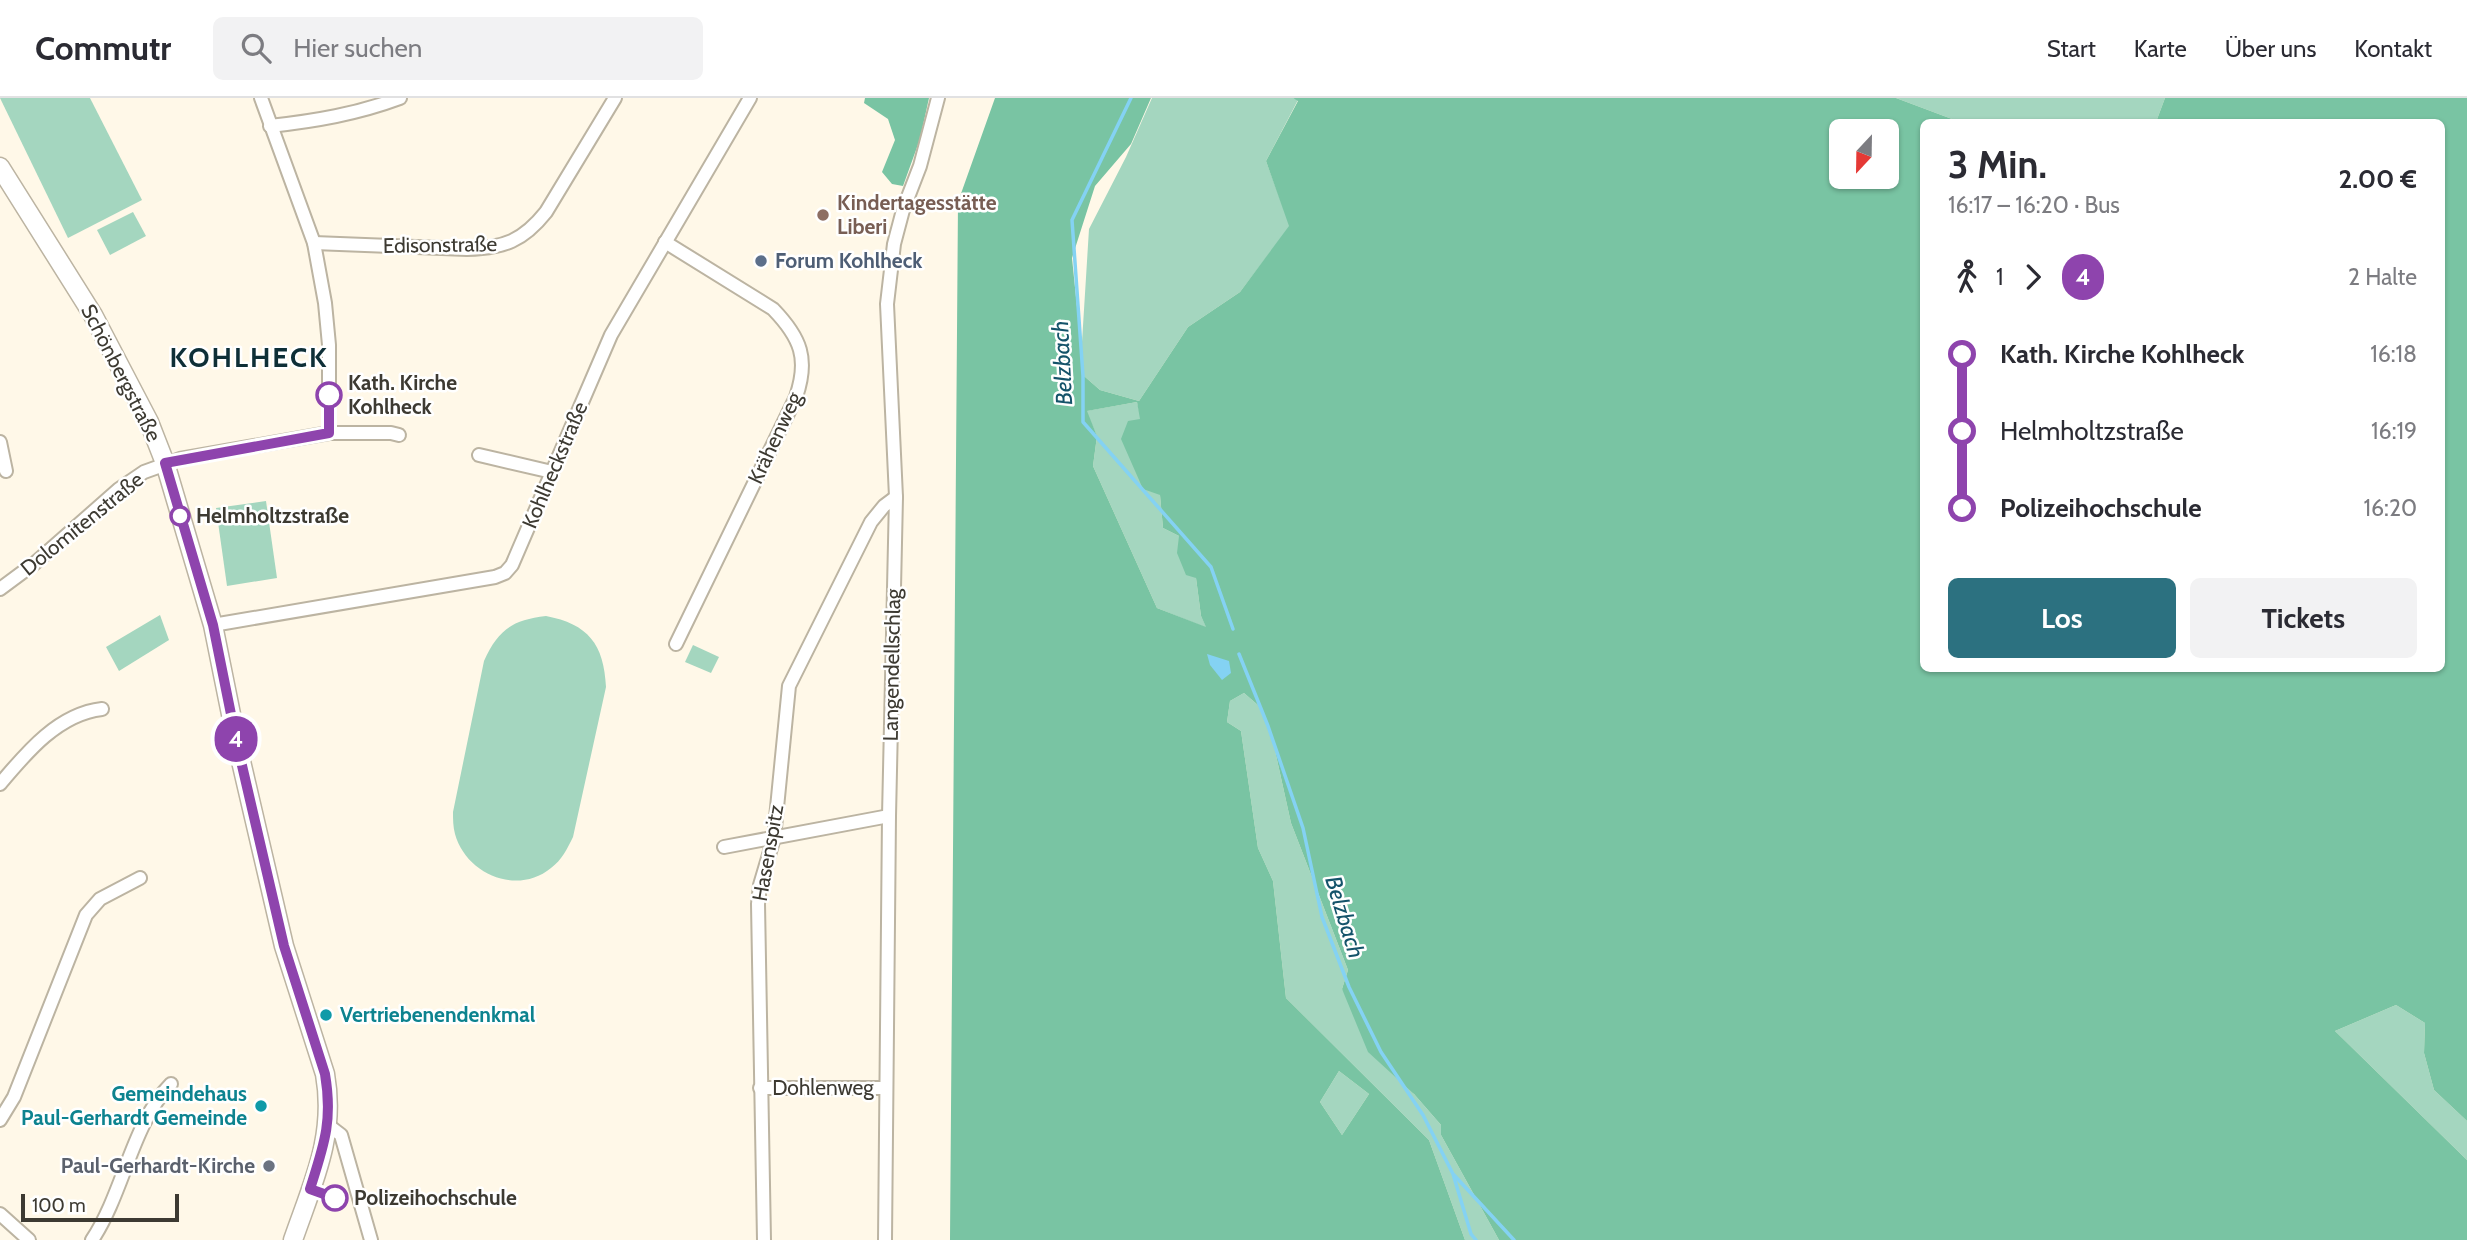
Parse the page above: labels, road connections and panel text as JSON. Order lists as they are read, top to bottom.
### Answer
{
  "streets": {
    "street": [
      "Edisonstraße",
      "Schönbergstraße",
      "Krähenweg",
      "Kohlheckstraße",
      "Dolomitenstraße",
      "Langendellschlag",
      "Hasenspitz",
      "Dohlenweg"
    ]
  },
  "crossings": [
    ["Schönbergstraße", "Kohlheckstraße"],
    ["Schönbergstraße", "Dolomitenstraße"],
    ["Krähenweg", "Kohlheckstraße"],
    ["Langendellschlag", "Hasenspitz"],
    ["Langendellschlag", "Dohlenweg"],
    ["Hasenspitz", "Dohlenweg"]
  ],
  "districts": ["KOHLHECK"],
  "water": ["Belzbach"],
  "places": [
    "Kindertagesstätte Liberi",
    "Forum Kohlheck",
    "Kath. Kirche Kohlheck",
    "Helmholtzstraße",
    "Vertriebenendenkmal",
    "Gemeindehaus Paul-Gerhardt Gemeinde",
    "Paul-Gerhardt-Kirche",
    "Polizeihochschule"
  ],
  "lines": ["bus line 4"],
  "scale_bar": "100 m",
  "north": "bottom",
  "page": {
    "header": "Commutr",
    "search": "Hier suchen",
    "nav": [
      "Start",
      "Karte",
      "Über uns",
      "Kontakt"
    ],
    "on_map": "4",
    "heading": ["3 Min.", "16:17 – 16:20 · Bus", "2.00 €"],
    "legs": ["1", "4", "2 Halte"],
    "list": [
      {
        "name": "Kath. Kirche Kohlheck",
        "value": "16:18"
      },
      {
        "name": "Helmholtzstraße",
        "value": "16:19"
      },
      {
        "name": "Polizeihochschule",
        "value": "16:20"
      }
    ],
    "buttons": ["Los", "Tickets"],
    "scale": "100 m"
  }
}
